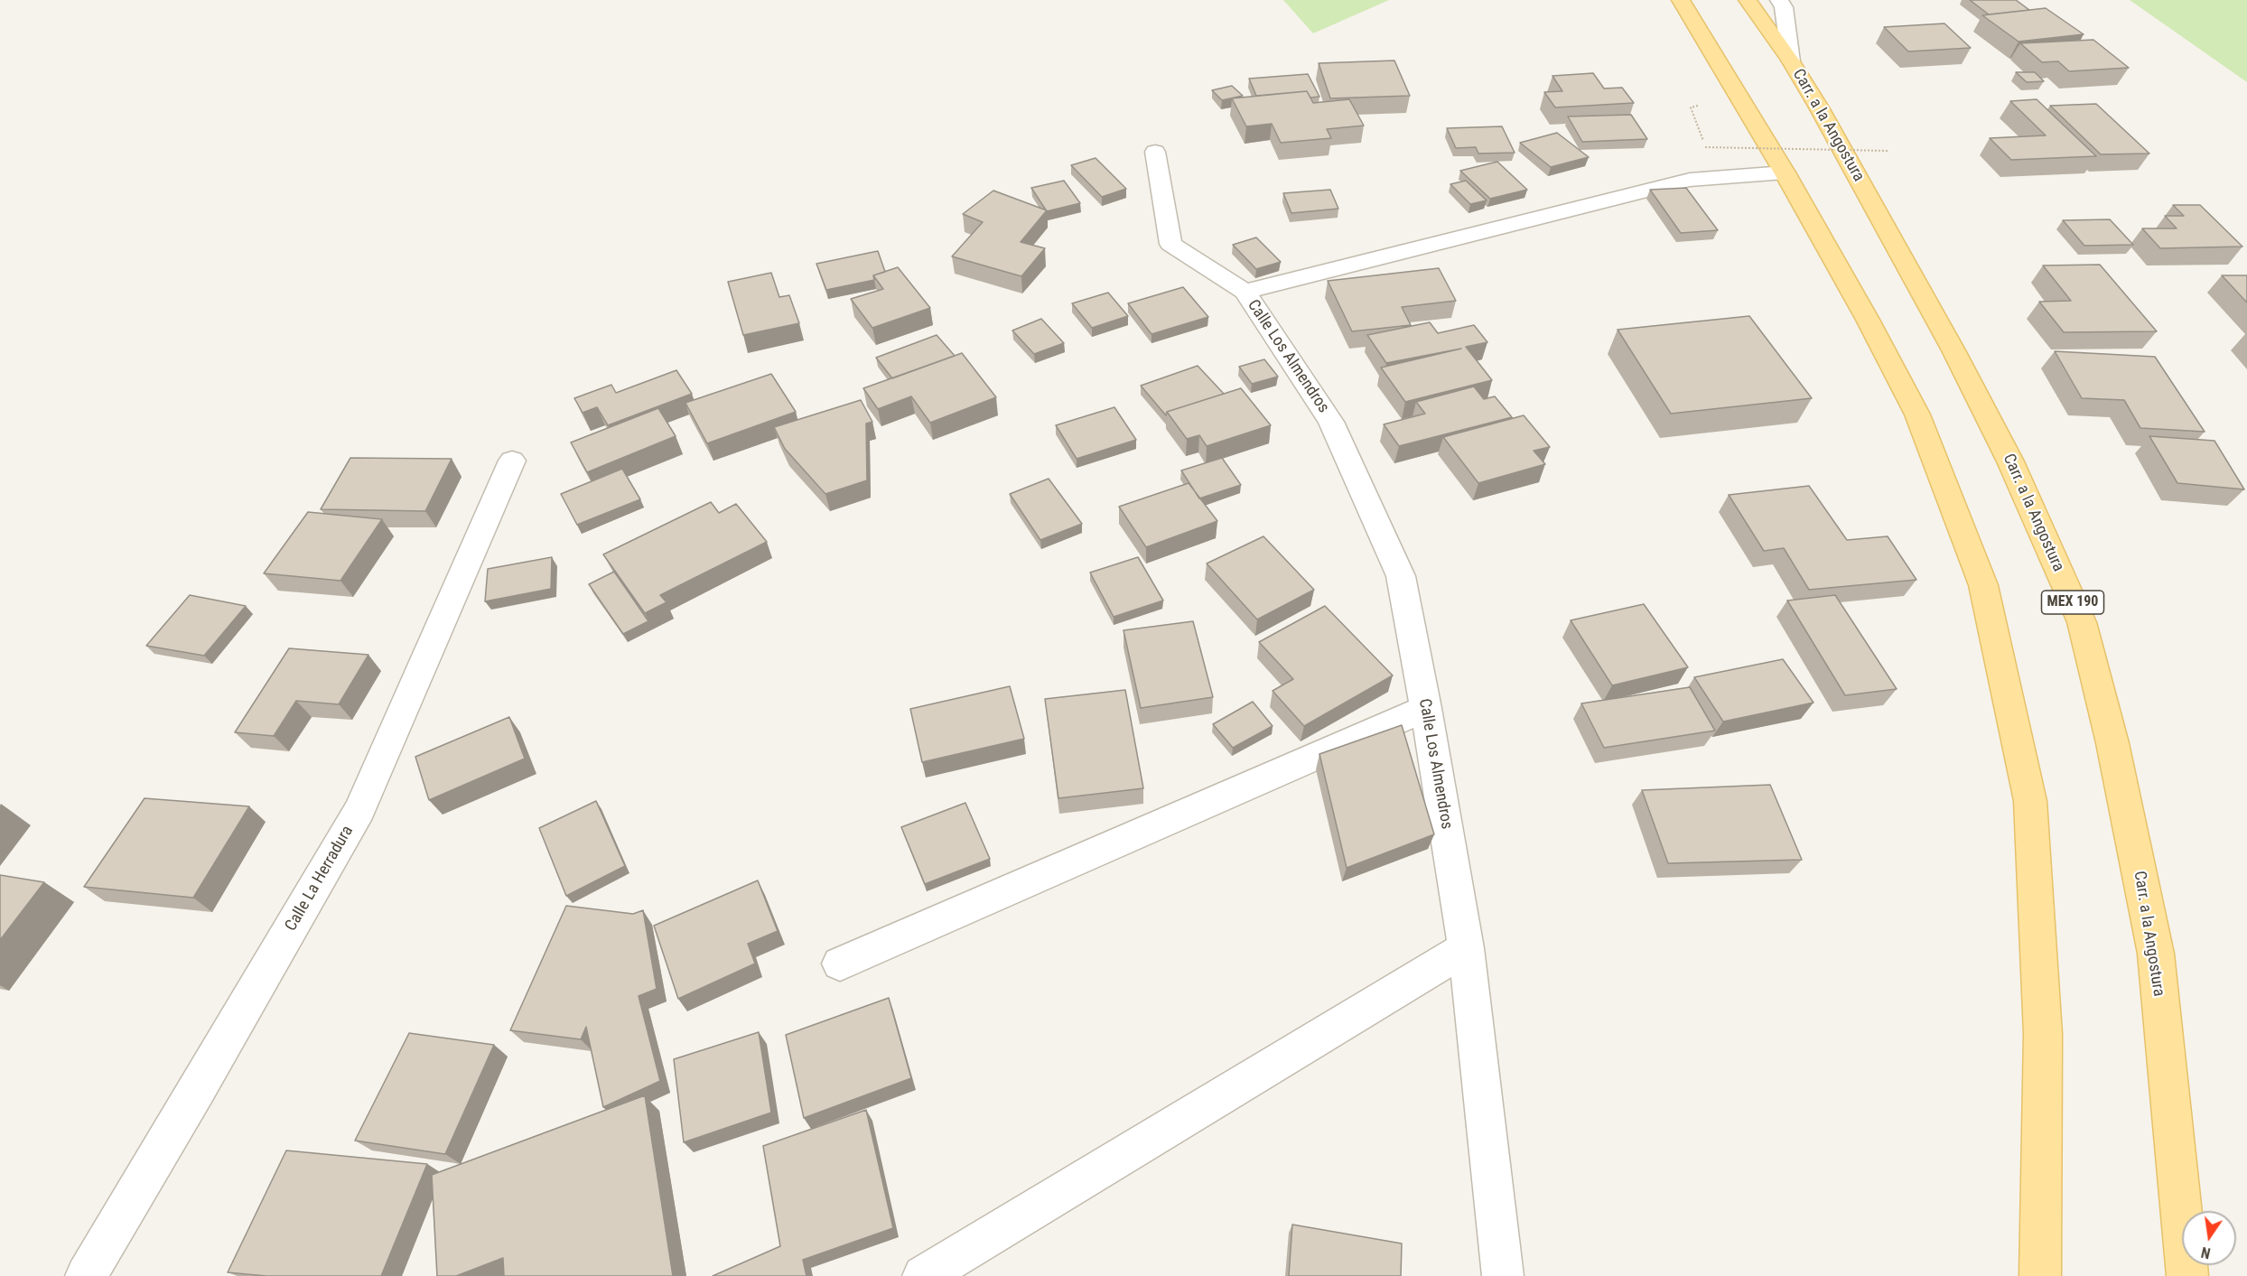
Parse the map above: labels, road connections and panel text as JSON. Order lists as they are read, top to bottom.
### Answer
{
  "streets": {
    "main road": ["Carr. a la Angostura", "MEX 190"],
    "street": ["Calle Los Almendros", "Calle La Herradura"]
  },
  "north": "bottom"
}
